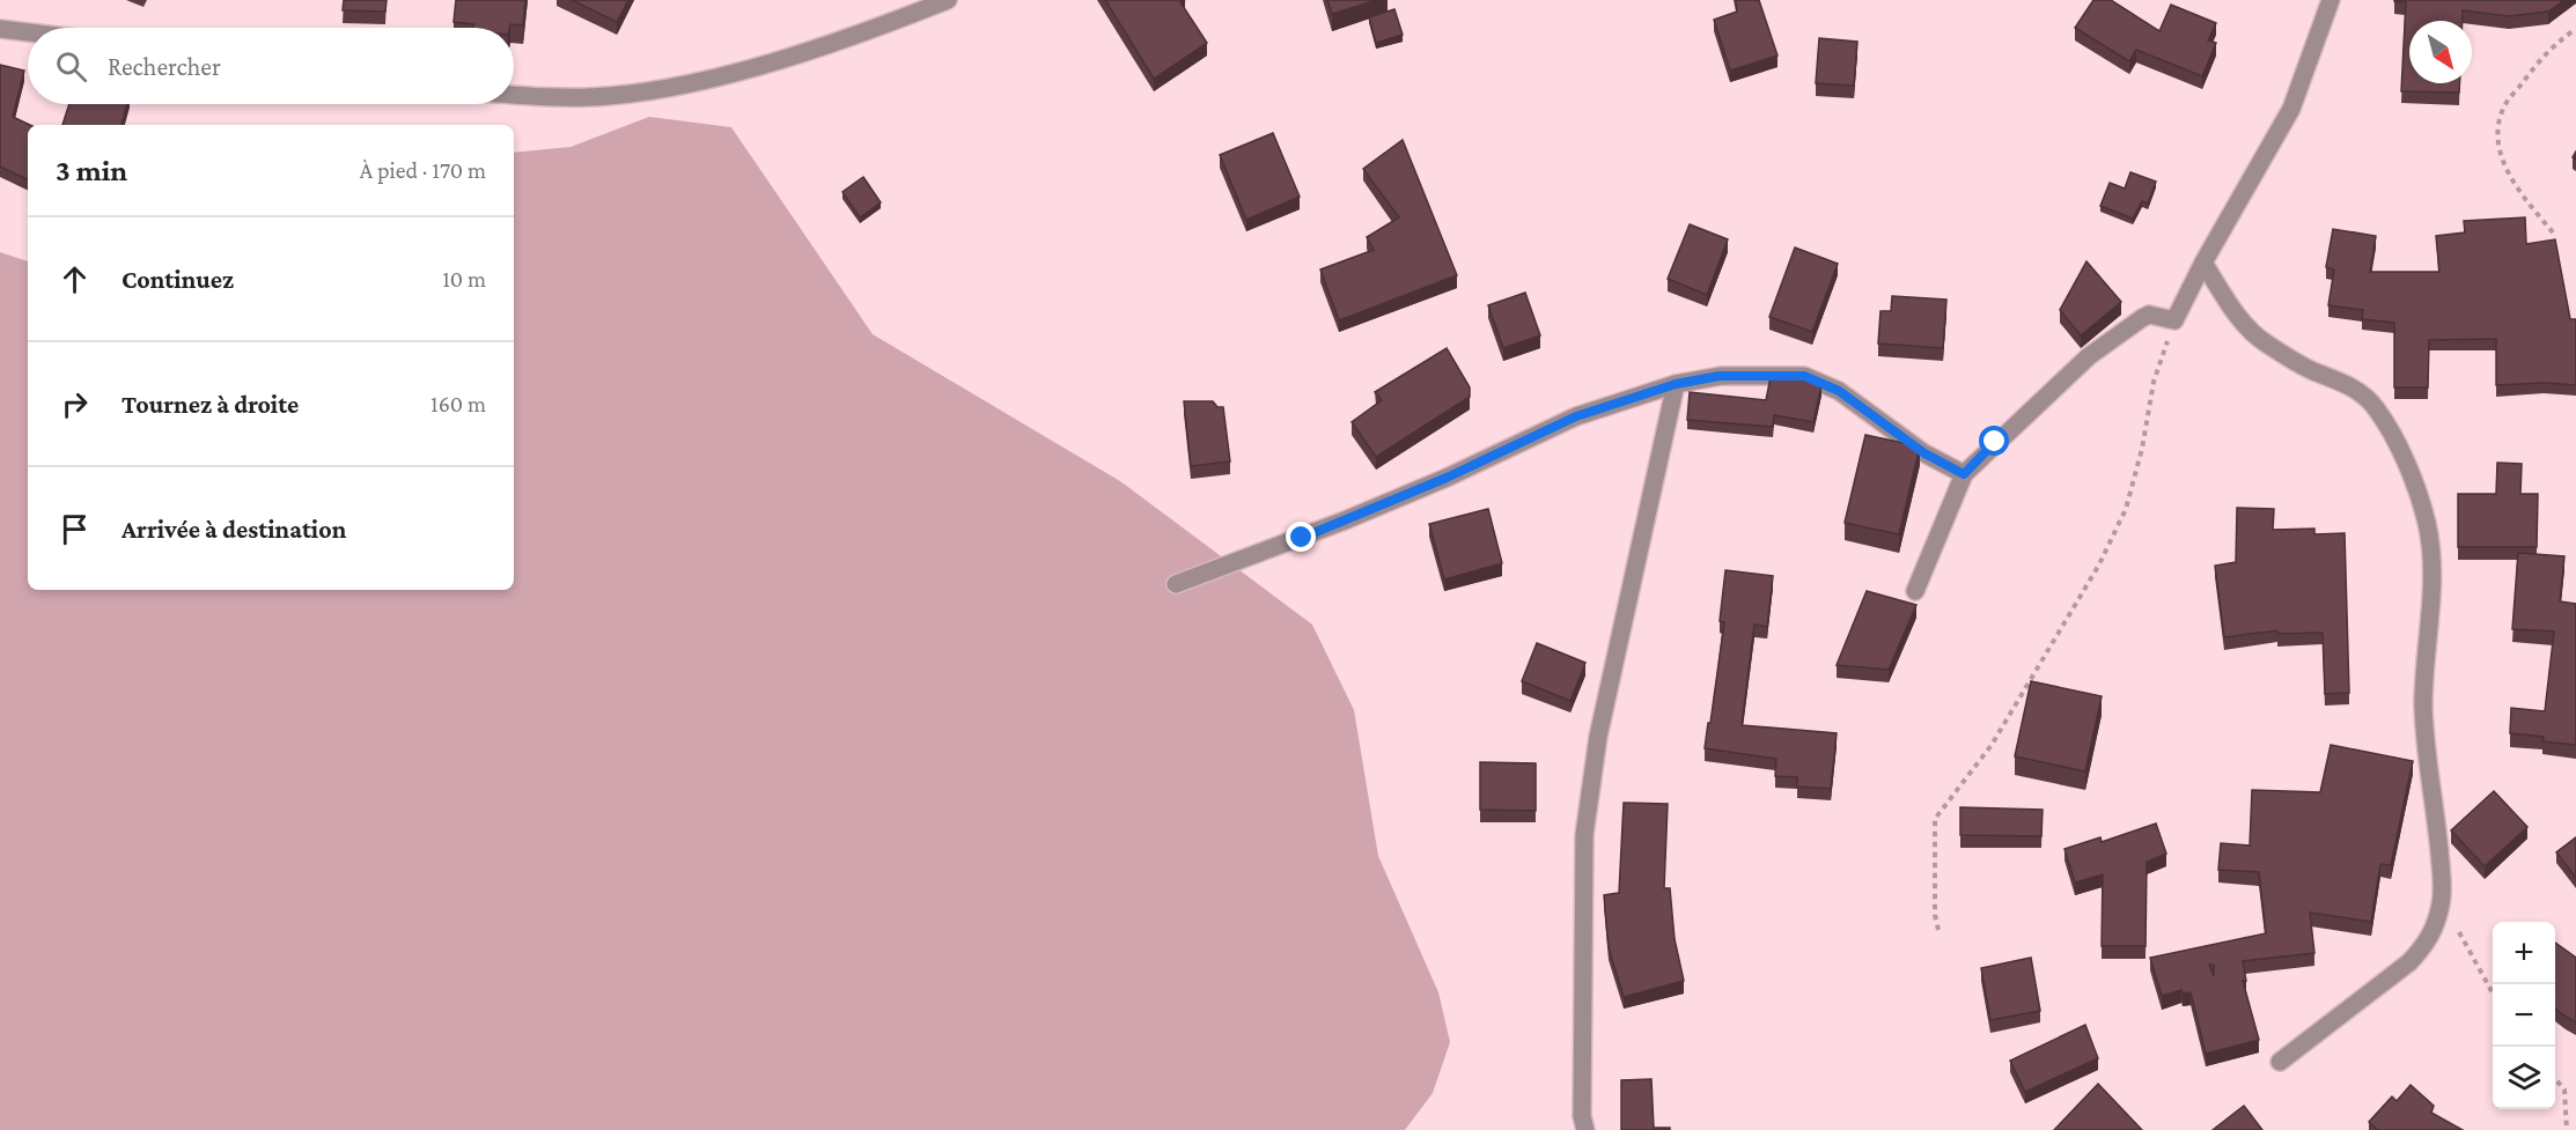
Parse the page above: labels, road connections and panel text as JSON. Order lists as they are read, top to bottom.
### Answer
{
  "north": "bottom right",
  "page": {
    "search": "Rechercher",
    "heading": ["3 min", "À pied · 170 m"],
    "list": [
      ["Continuez", "10 m"],
      ["Tournez à droite", "160 m"],
      "Arrivée à destination"
    ],
    "map_buttons": ["+", "−"]
  }
}
